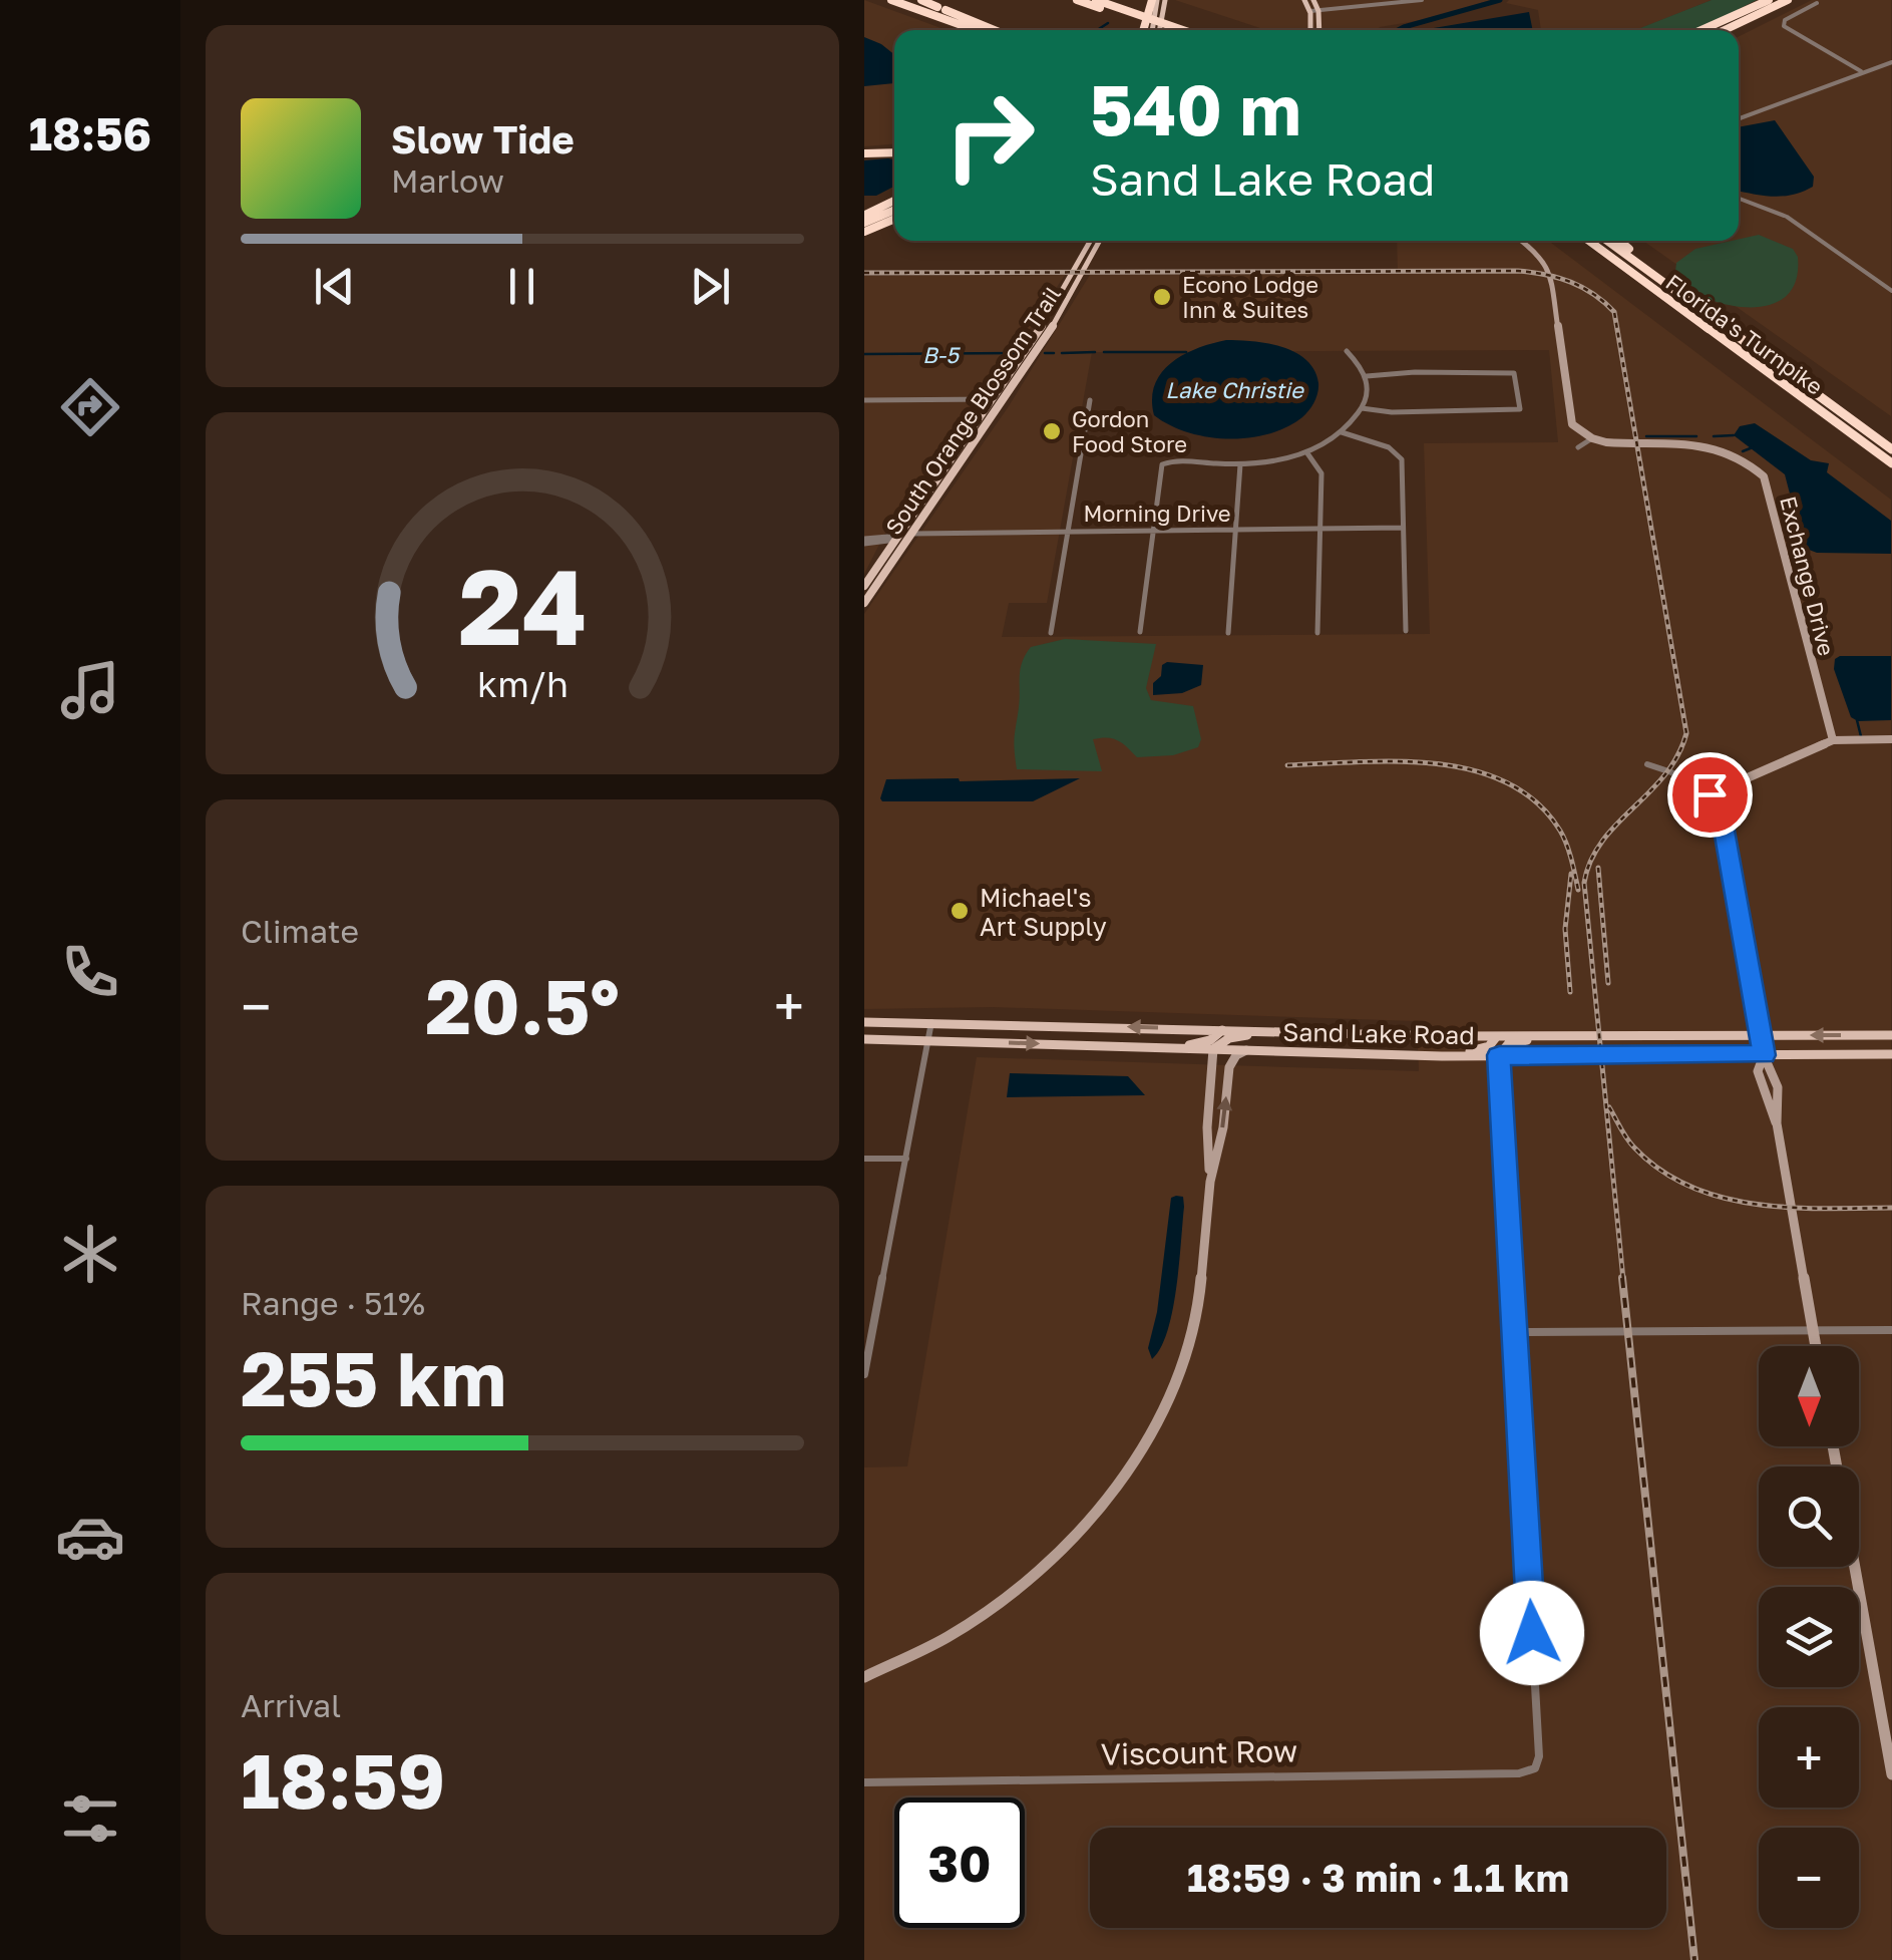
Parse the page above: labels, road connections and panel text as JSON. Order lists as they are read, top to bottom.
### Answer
{
  "streets": {
    "highway": ["Florida's Turnpike"],
    "main road": ["South Orange Blossom Trail", "Sand Lake Road"],
    "street": ["Morning Drive", "Exchange Drive", "Viscount Row"]
  },
  "crossings": [
    ["South Orange Blossom Trail", "Morning Drive"]
  ],
  "water": ["B-5", "Lake Christie"],
  "places": ["Econo Lodge Inn & Suites", "Gordon Food Store", "Michael's Art Supply"],
  "north": "bottom",
  "page": {
    "tabs": "18:56",
    "turn": ["540 m", "Sand Lake Road"],
    "song": ["Slow Tide", "Marlow"],
    "tile": [
      "Climate",
      ["Range · 51%", "255 km"],
      ["Arrival", "18:59"]
    ],
    "heat": ["−", "20.5°", "+"],
    "map_buttons": ["+", "−"],
    "limit": "30",
    "trip": "18:59 · 3 min · 1.1 km",
    "gauge": ["24", "km/h"]
  }
}
